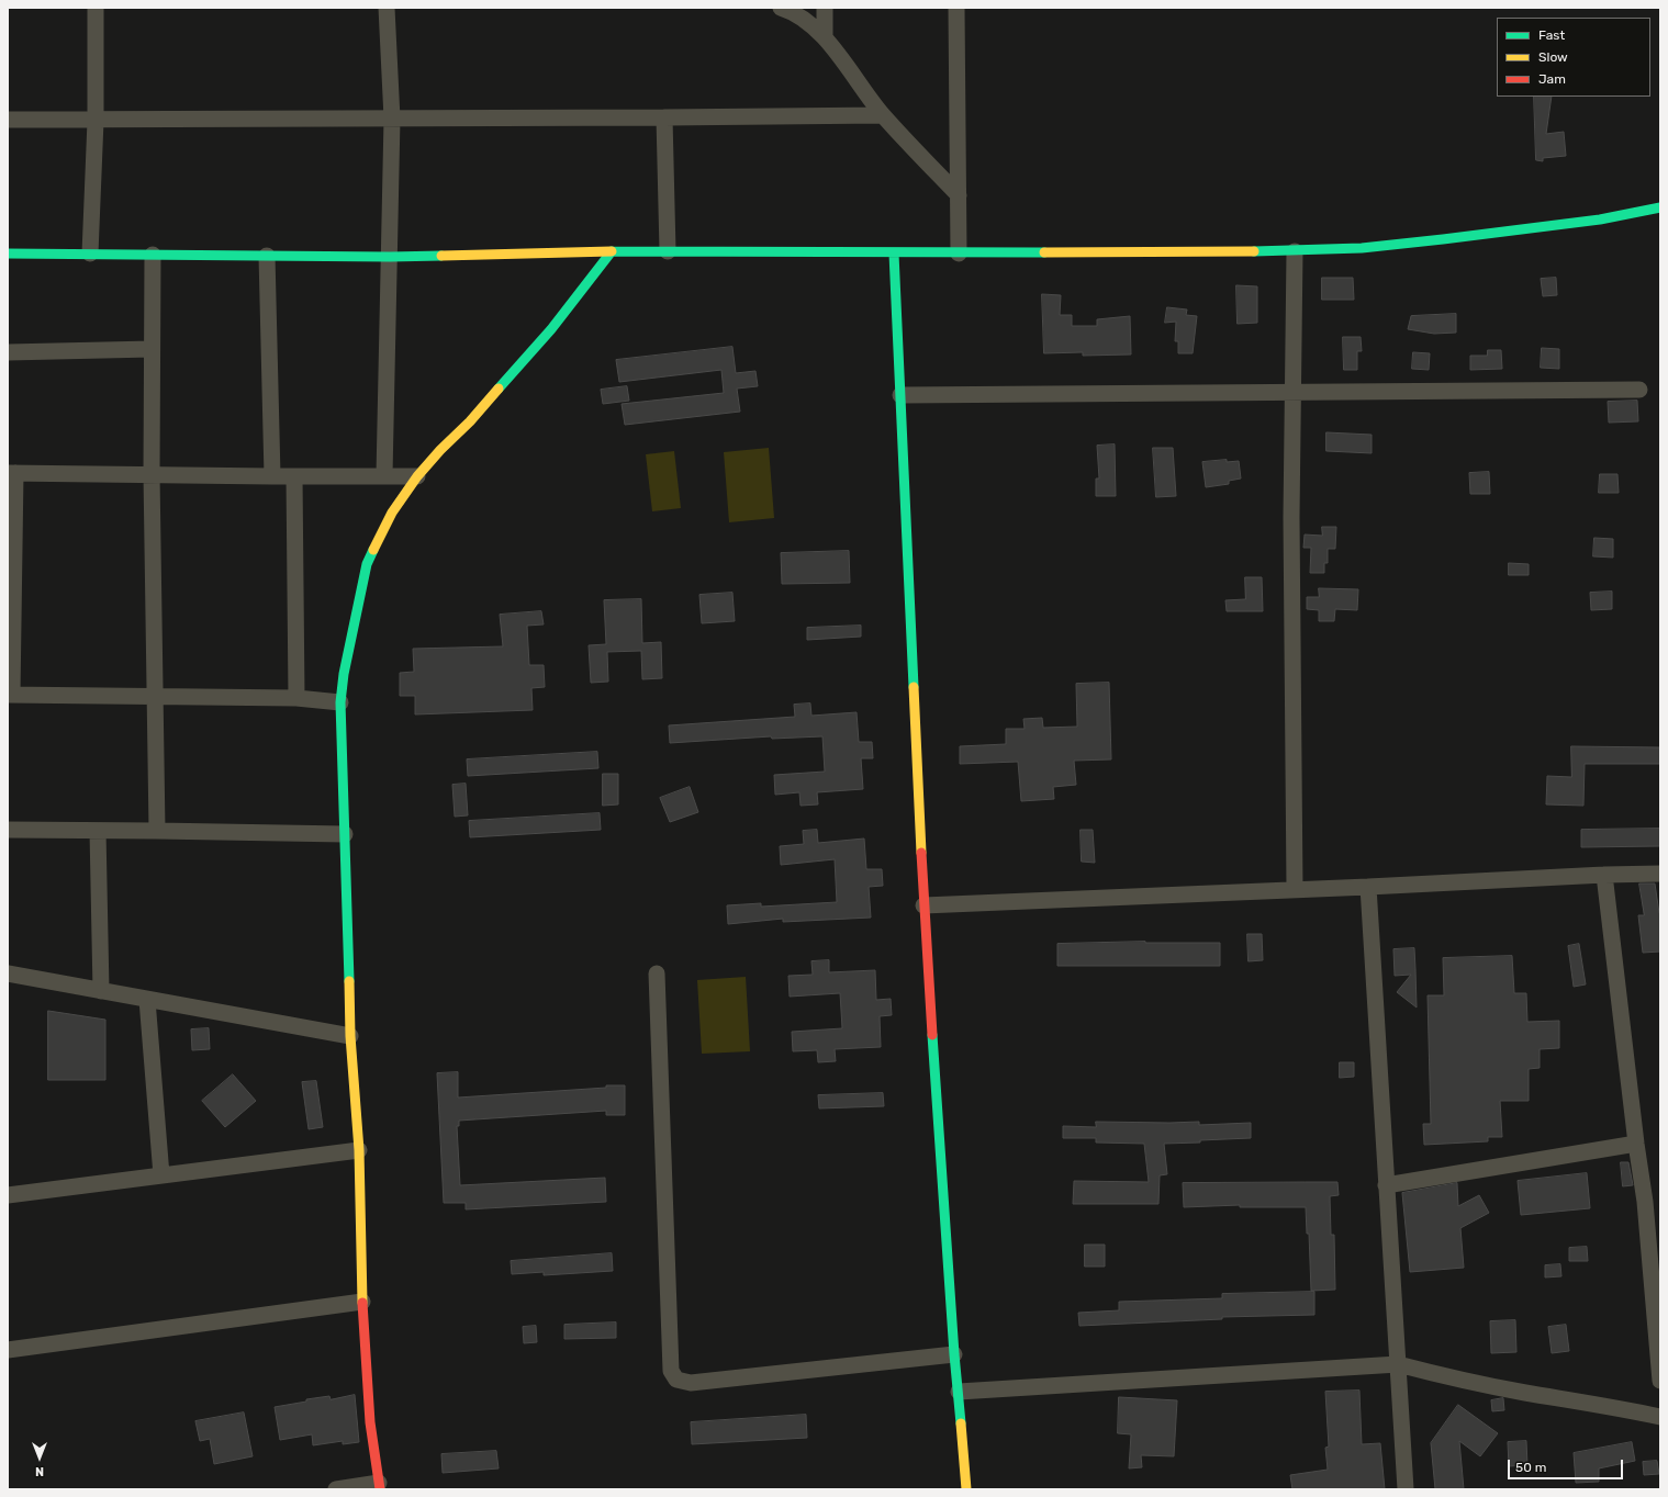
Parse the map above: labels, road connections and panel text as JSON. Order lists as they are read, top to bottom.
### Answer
{
  "legend": ["Fast", "Slow", "Jam"],
  "scale_bar": "50 m",
  "north": "bottom"
}
